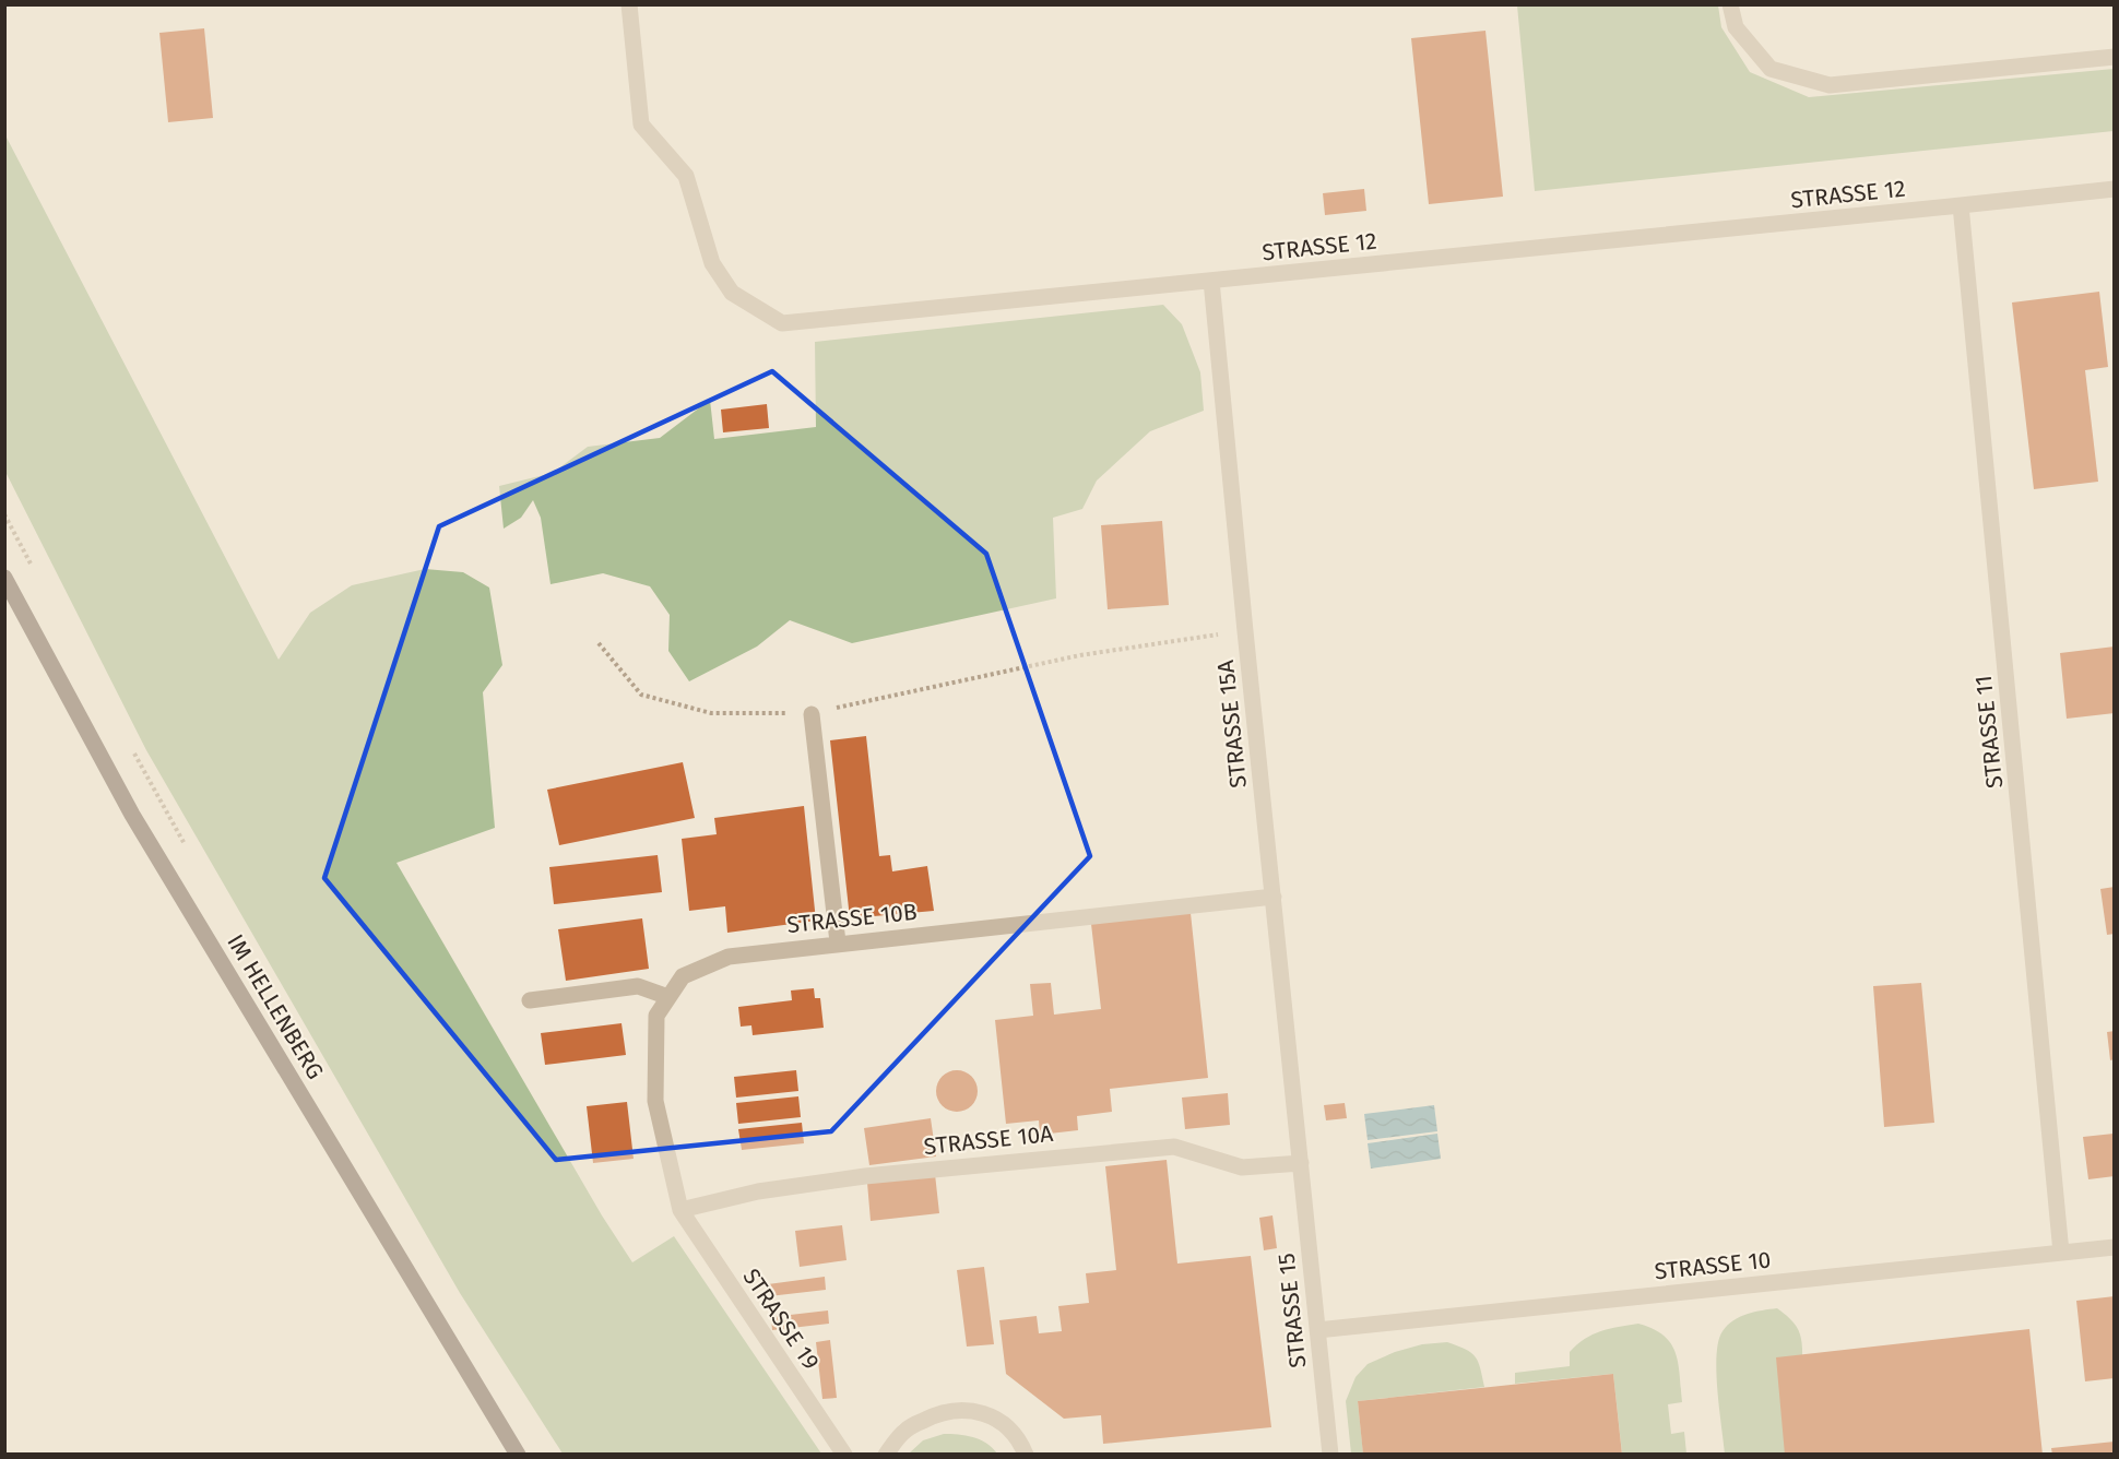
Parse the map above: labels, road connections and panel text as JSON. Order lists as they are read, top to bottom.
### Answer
{
  "streets": {
    "main road": ["IM HELLENBERG"],
    "street": [
      "STRASSE 12",
      "STRASSE 15A",
      "STRASSE 11",
      "STRASSE 10B",
      "STRASSE 10A",
      "STRASSE 10",
      "STRASSE 15",
      "STRASSE 19"
    ]
  },
  "crossings": [
    ["STRASSE 12", "STRASSE 15A"],
    ["STRASSE 12", "STRASSE 11"],
    ["STRASSE 15A", "STRASSE 10B"],
    ["STRASSE 15A", "STRASSE 10A"],
    ["STRASSE 15A", "STRASSE 15"],
    ["STRASSE 11", "STRASSE 10"],
    ["STRASSE 10B", "STRASSE 10A"],
    ["STRASSE 10B", "STRASSE 19"],
    ["STRASSE 10A", "STRASSE 15"],
    ["STRASSE 10A", "STRASSE 19"],
    ["STRASSE 10", "STRASSE 15"]
  ]
}
